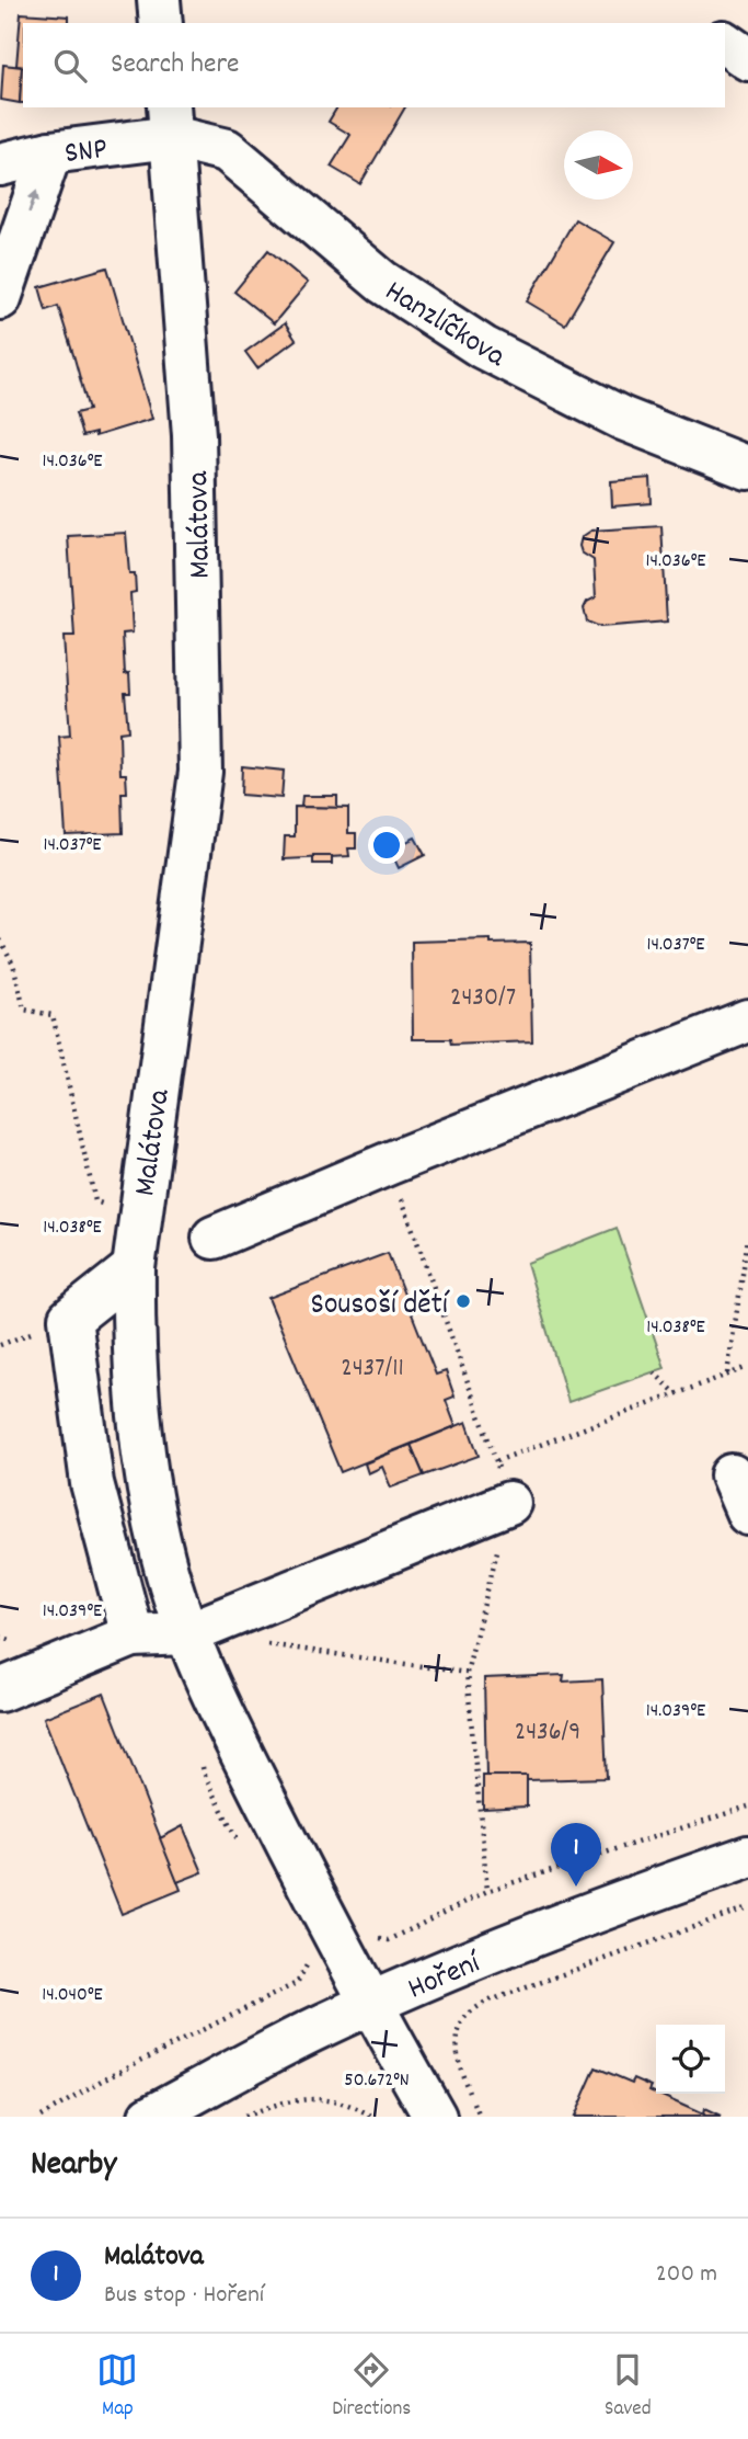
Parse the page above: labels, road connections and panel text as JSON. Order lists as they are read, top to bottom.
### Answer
{
  "streets": {
    "street": [
      "SNP",
      "Hanzlíčkova",
      "Malátova",
      "Hoření"
    ]
  },
  "crossings": [
    ["SNP", "Hanzlíčkova"],
    ["SNP", "Malátova"],
    ["Hanzlíčkova", "Malátova"],
    ["Malátova", "Hoření"]
  ],
  "places": ["Sousoší dětí"],
  "house_numbers": ["2430/7", "2437/11", "2436/9"],
  "north": "right",
  "page": {
    "search": "Search here",
    "pins": "1",
    "heading": "Nearby",
    "list": [
      {
        "mark": "1",
        "name": "Malátova",
        "note": "Bus stop · Hoření",
        "value": "200 m"
      }
    ],
    "nav": ["Map", "Directions", "Saved"]
  },
  "coordinates": [
    "14.036°E",
    "14.037°E",
    "14.038°E",
    "14.039°E",
    "14.040°E",
    "50.672°N"
  ]
}
